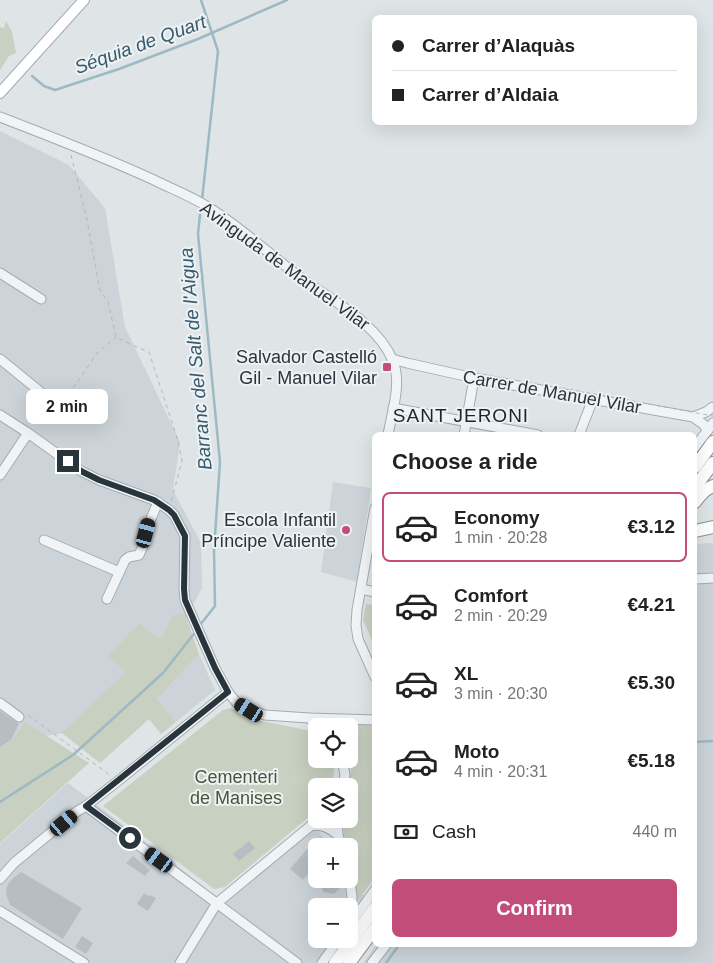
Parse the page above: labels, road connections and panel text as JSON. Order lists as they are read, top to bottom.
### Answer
{
  "streets": {
    "street": ["Avinguda de Manuel Vilar", "Carrer de Manuel Vilar"]
  },
  "crossings": [
    ["Avinguda de Manuel Vilar", "Carrer de Manuel Vilar"]
  ],
  "districts": ["SANT JERONI"],
  "water": ["Séquia de Quart", "Barranc del Salt de l'Aigua"],
  "parks": ["Cementeri de Manises"],
  "places": {
    "transit": ["Salvador Castelló Gil - Manuel Vilar"],
    "other": ["Escola Infantil Príncipe Valiente"]
  },
  "page": {
    "banner": ["Carrer d’Alaquàs", "Carrer d’Aldaia"],
    "bubble": "2 min",
    "heading": "Choose a ride",
    "list": [
      {
        "name": "Economy",
        "note": "1 min · 20:28",
        "value": "€3.12"
      },
      {
        "name": "Comfort",
        "note": "2 min · 20:29",
        "value": "€4.21"
      },
      {
        "name": "XL",
        "note": "3 min · 20:30",
        "value": "€5.30"
      },
      {
        "name": "Moto",
        "note": "4 min · 20:31",
        "value": "€5.18"
      }
    ],
    "map_buttons": ["+", "−"],
    "pay": ["Cash", "440 m"],
    "buttons": "Confirm"
  }
}
